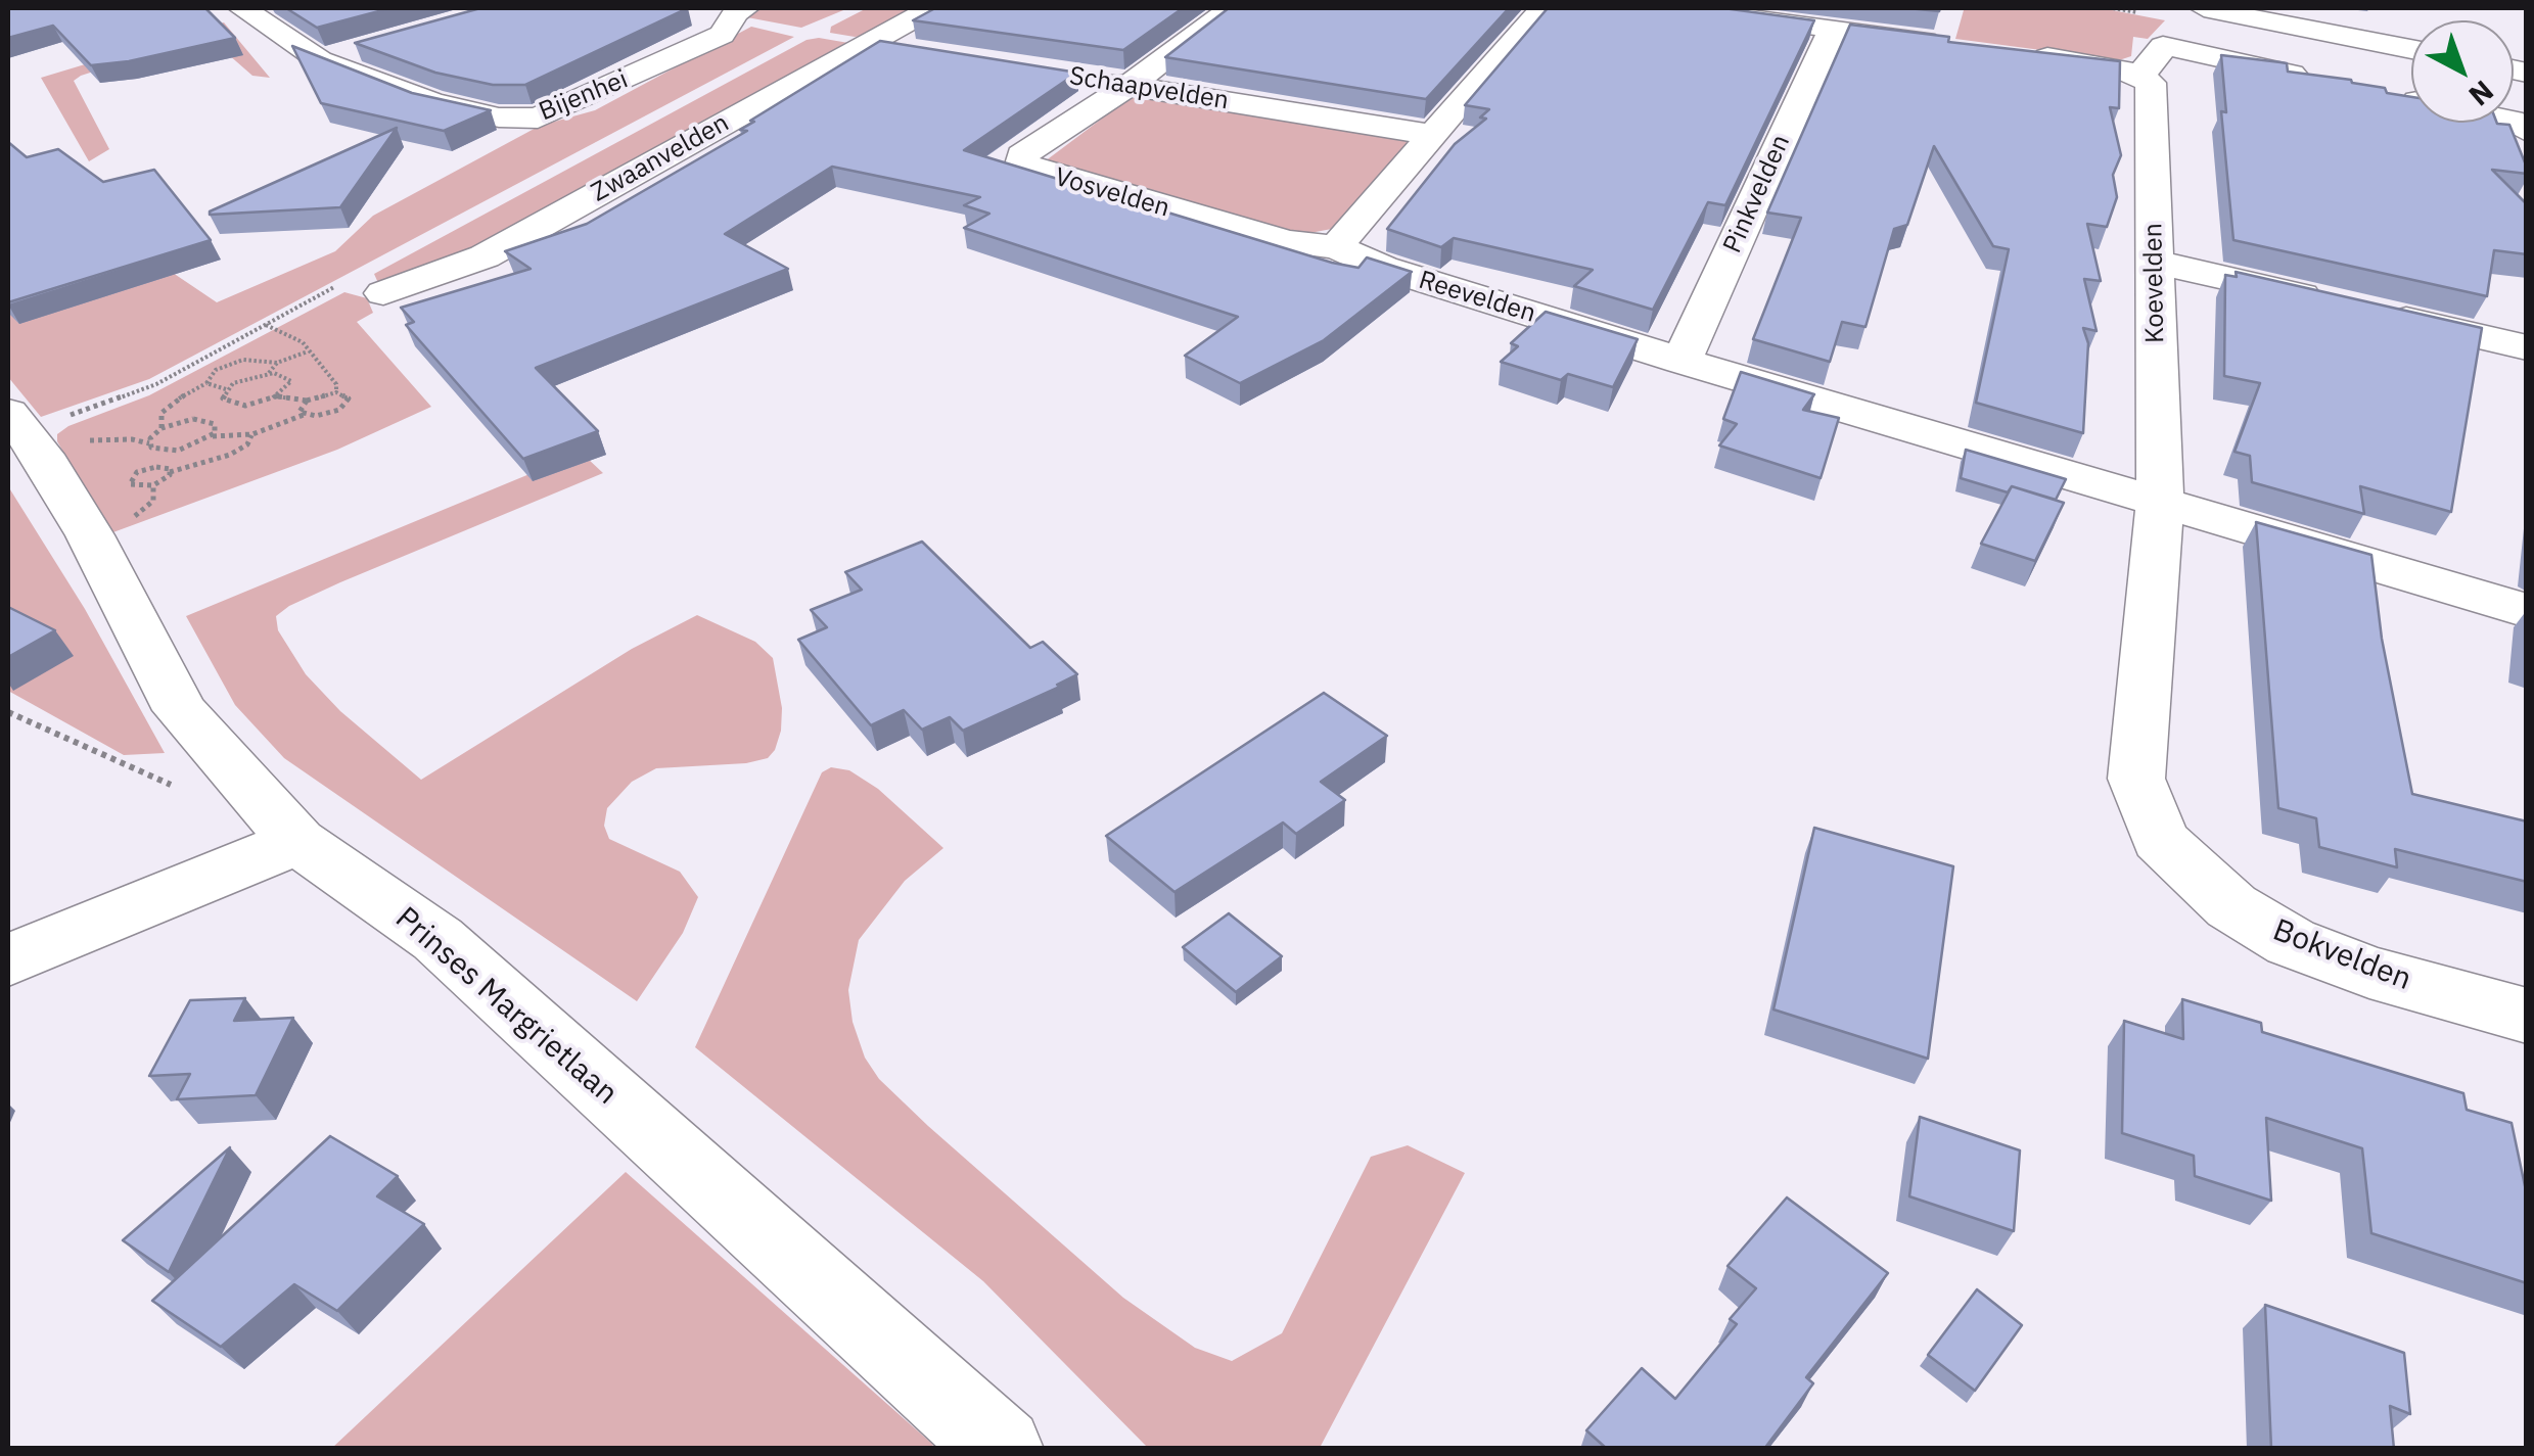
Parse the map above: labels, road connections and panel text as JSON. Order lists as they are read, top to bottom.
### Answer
{
  "streets": {
    "street": [
      "Schaapvelden",
      "Bijenhei",
      "Zwaanvelden",
      "Vosvelden",
      "Pinkvelden",
      "Koevelden",
      "Reevelden",
      "Bokvelden",
      "Prinses Margrietlaan"
    ]
  },
  "crossings": [
    ["Schaapvelden", "Vosvelden"],
    ["Vosvelden", "Reevelden"],
    ["Pinkvelden", "Reevelden"],
    ["Koevelden", "Reevelden"],
    ["Koevelden", "Bokvelden"],
    ["Reevelden", "Bokvelden"]
  ],
  "north": "bottom right"
}
